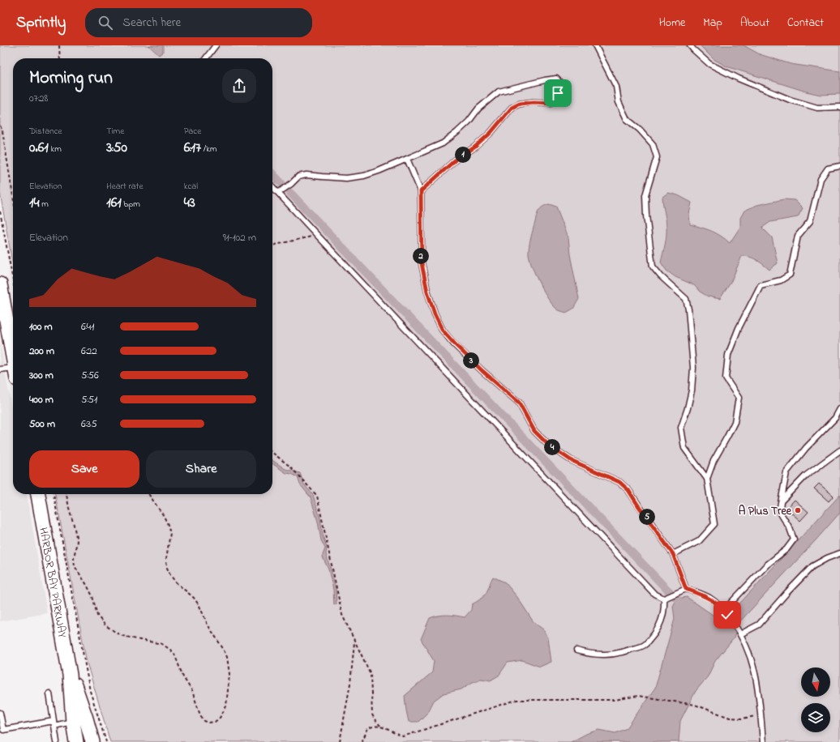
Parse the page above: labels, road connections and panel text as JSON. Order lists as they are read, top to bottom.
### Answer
{
  "streets": {
    "main road": ["HARBOR BAY PARKWAY"]
  },
  "places": ["A Plus Tree"],
  "north": "bottom",
  "page": {
    "header": "Sprintly",
    "search": "Search here",
    "nav": [
      "Home",
      "Map",
      "About",
      "Contact"
    ],
    "heading": ["Morning run", "07:28"],
    "stats": [
      ["Distance", "0.61 km"],
      ["Time", "3:50"],
      ["Pace", "6:17 /km"],
      ["Elevation", "14 m"],
      ["Heart rate", "161 bpm"],
      ["kcal", "43"]
    ],
    "pins": [
      "1",
      "2",
      "3",
      "4",
      "5"
    ],
    "chart": ["Elevation", "91–102 m"],
    "list": [
      {
        "name": "100 m",
        "note": "6:41"
      },
      {
        "name": "200 m",
        "note": "6:22"
      },
      {
        "name": "300 m",
        "note": "5:56"
      },
      {
        "name": "400 m",
        "note": "5:51"
      },
      {
        "name": "500 m",
        "note": "6:35"
      }
    ],
    "buttons": ["Save", "Share"]
  }
}
